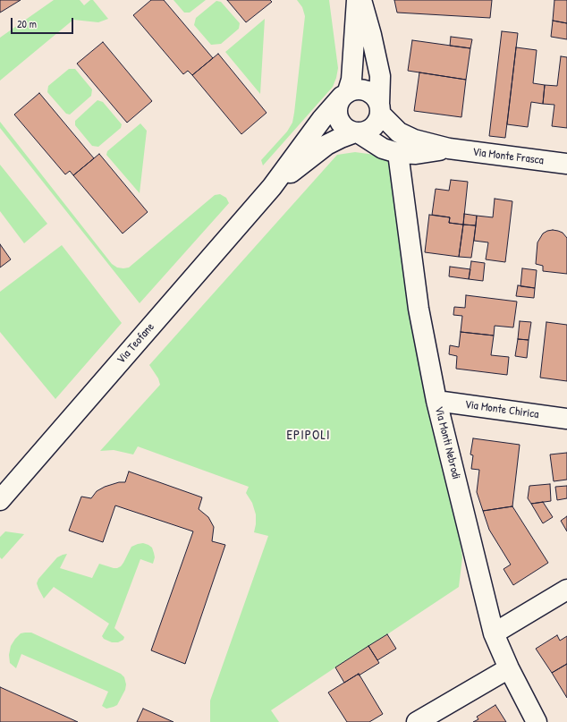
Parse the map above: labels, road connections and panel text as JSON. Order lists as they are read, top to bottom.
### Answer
{
  "streets": {
    "street": [
      "Via Monte Frasca",
      "Via Teofane",
      "Via Monte Chirica",
      "Via Monti Nebrodi"
    ]
  },
  "crossings": [
    ["Via Monte Chirica", "Via Monti Nebrodi"]
  ],
  "districts": ["EPIPOLI"],
  "scale_bar": "20 m"
}
